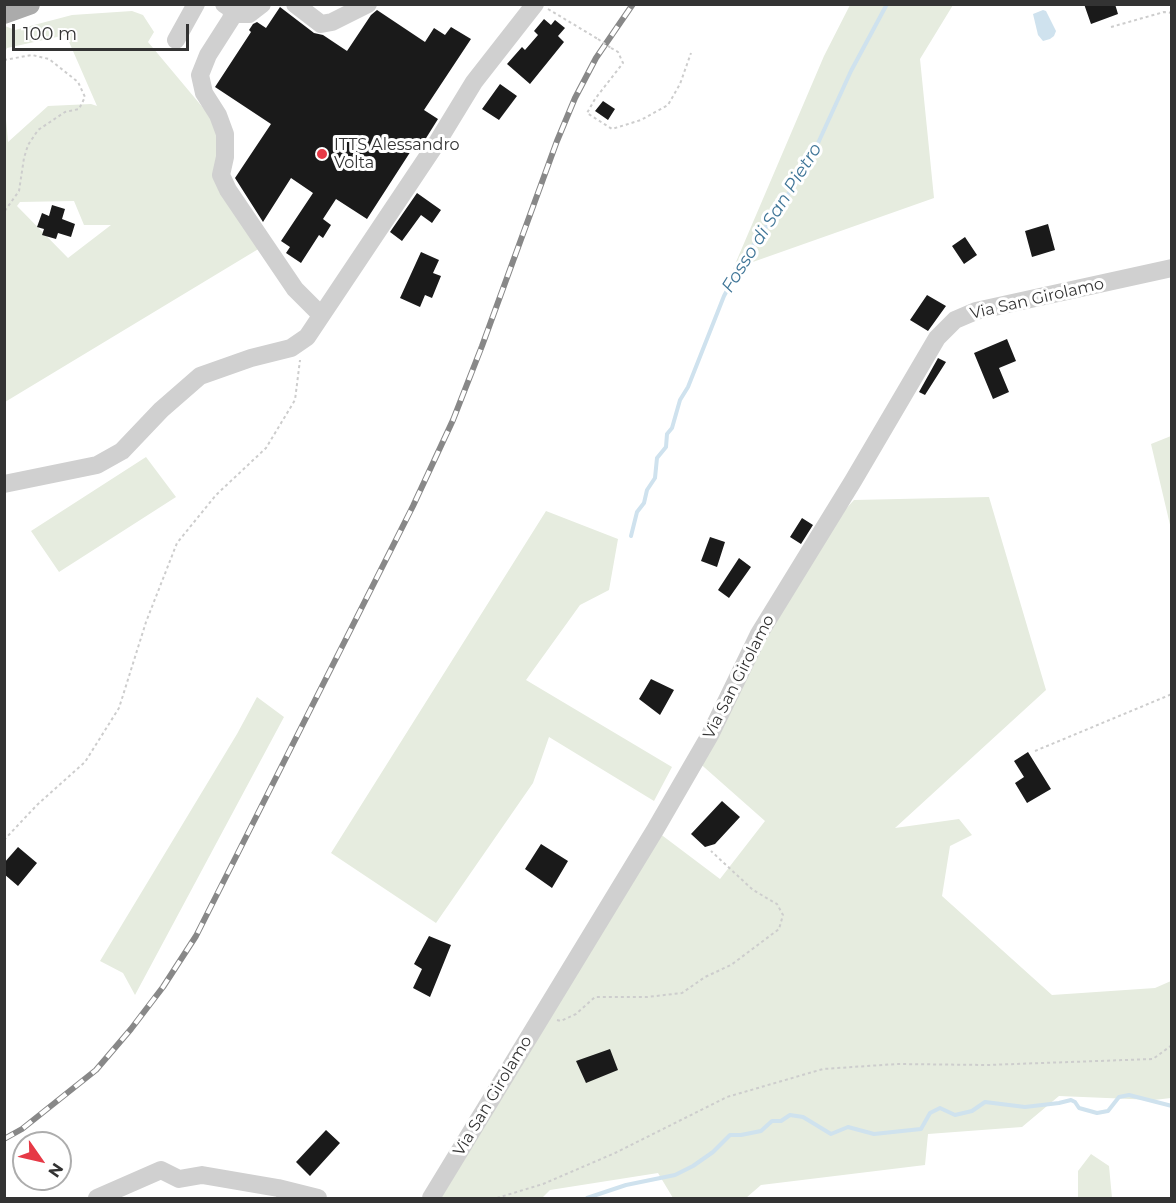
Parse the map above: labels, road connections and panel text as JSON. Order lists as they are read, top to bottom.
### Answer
{
  "streets": {
    "street": ["Via San Girolamo"]
  },
  "water": ["Fosso di San Pietro"],
  "places": ["ITTS Alessandro Volta"],
  "scale_bar": "100 m",
  "north": "bottom right"
}
